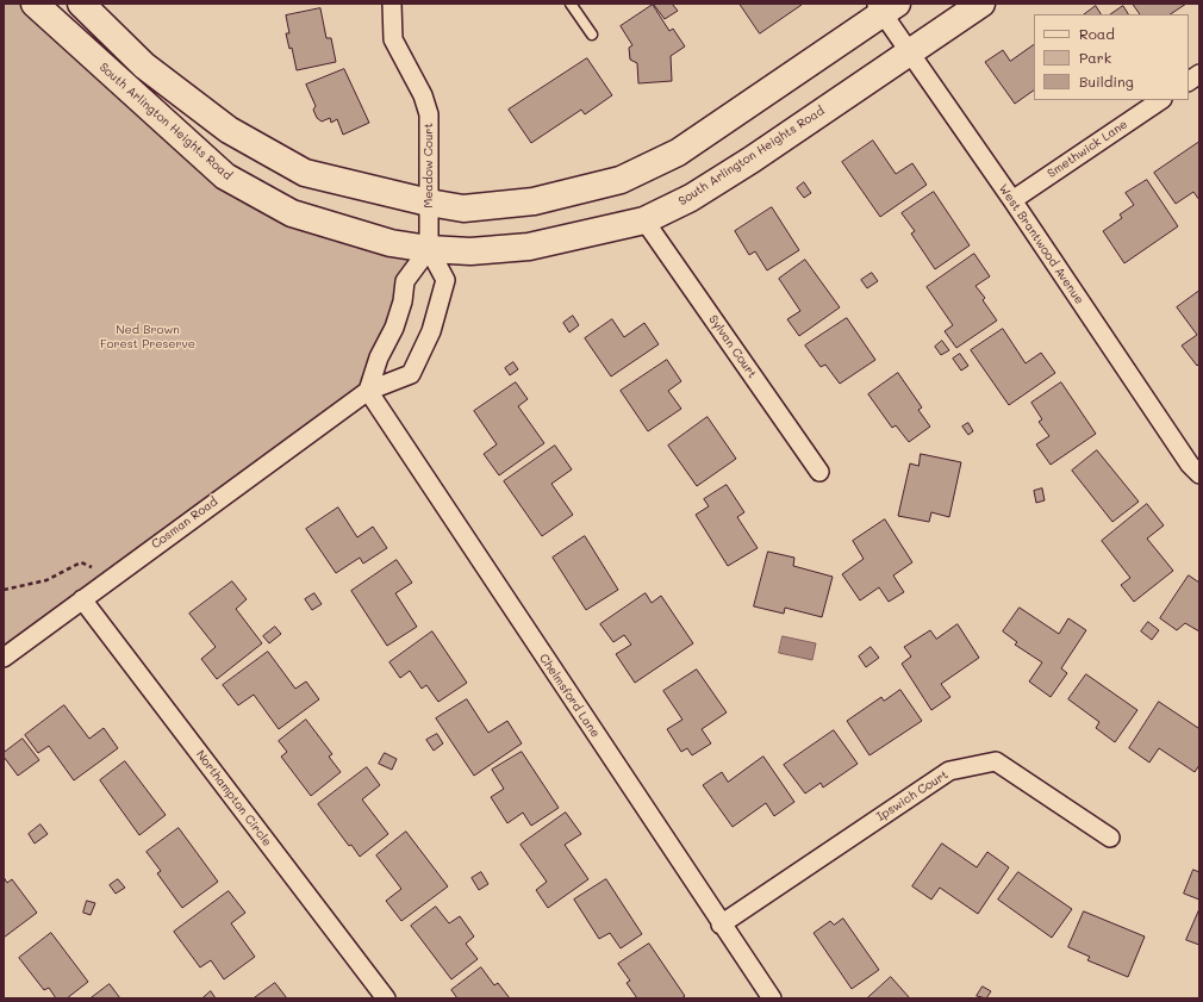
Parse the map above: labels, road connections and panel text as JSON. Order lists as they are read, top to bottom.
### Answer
{
  "streets": {
    "main road": ["South Arlington Heights Road"],
    "street": [
      "Smethwick Lane",
      "Meadow Court",
      "West Brantwood Avenue",
      "Sylvan Court",
      "Cosman Road",
      "Chelmsford Lane",
      "Ipswich Court",
      "Northampton Circle"
    ]
  },
  "crossings": [
    ["South Arlington Heights Road", "Meadow Court"],
    ["South Arlington Heights Road", "West Brantwood Avenue"],
    ["South Arlington Heights Road", "Sylvan Court"],
    ["South Arlington Heights Road", "Cosman Road"],
    ["Smethwick Lane", "West Brantwood Avenue"],
    ["Meadow Court", "Cosman Road"],
    ["Cosman Road", "Chelmsford Lane"],
    ["Cosman Road", "Northampton Circle"],
    ["Chelmsford Lane", "Ipswich Court"]
  ],
  "parks": ["Ned Brown Forest Preserve"],
  "legend": ["Road", "Park", "Building"]
}
